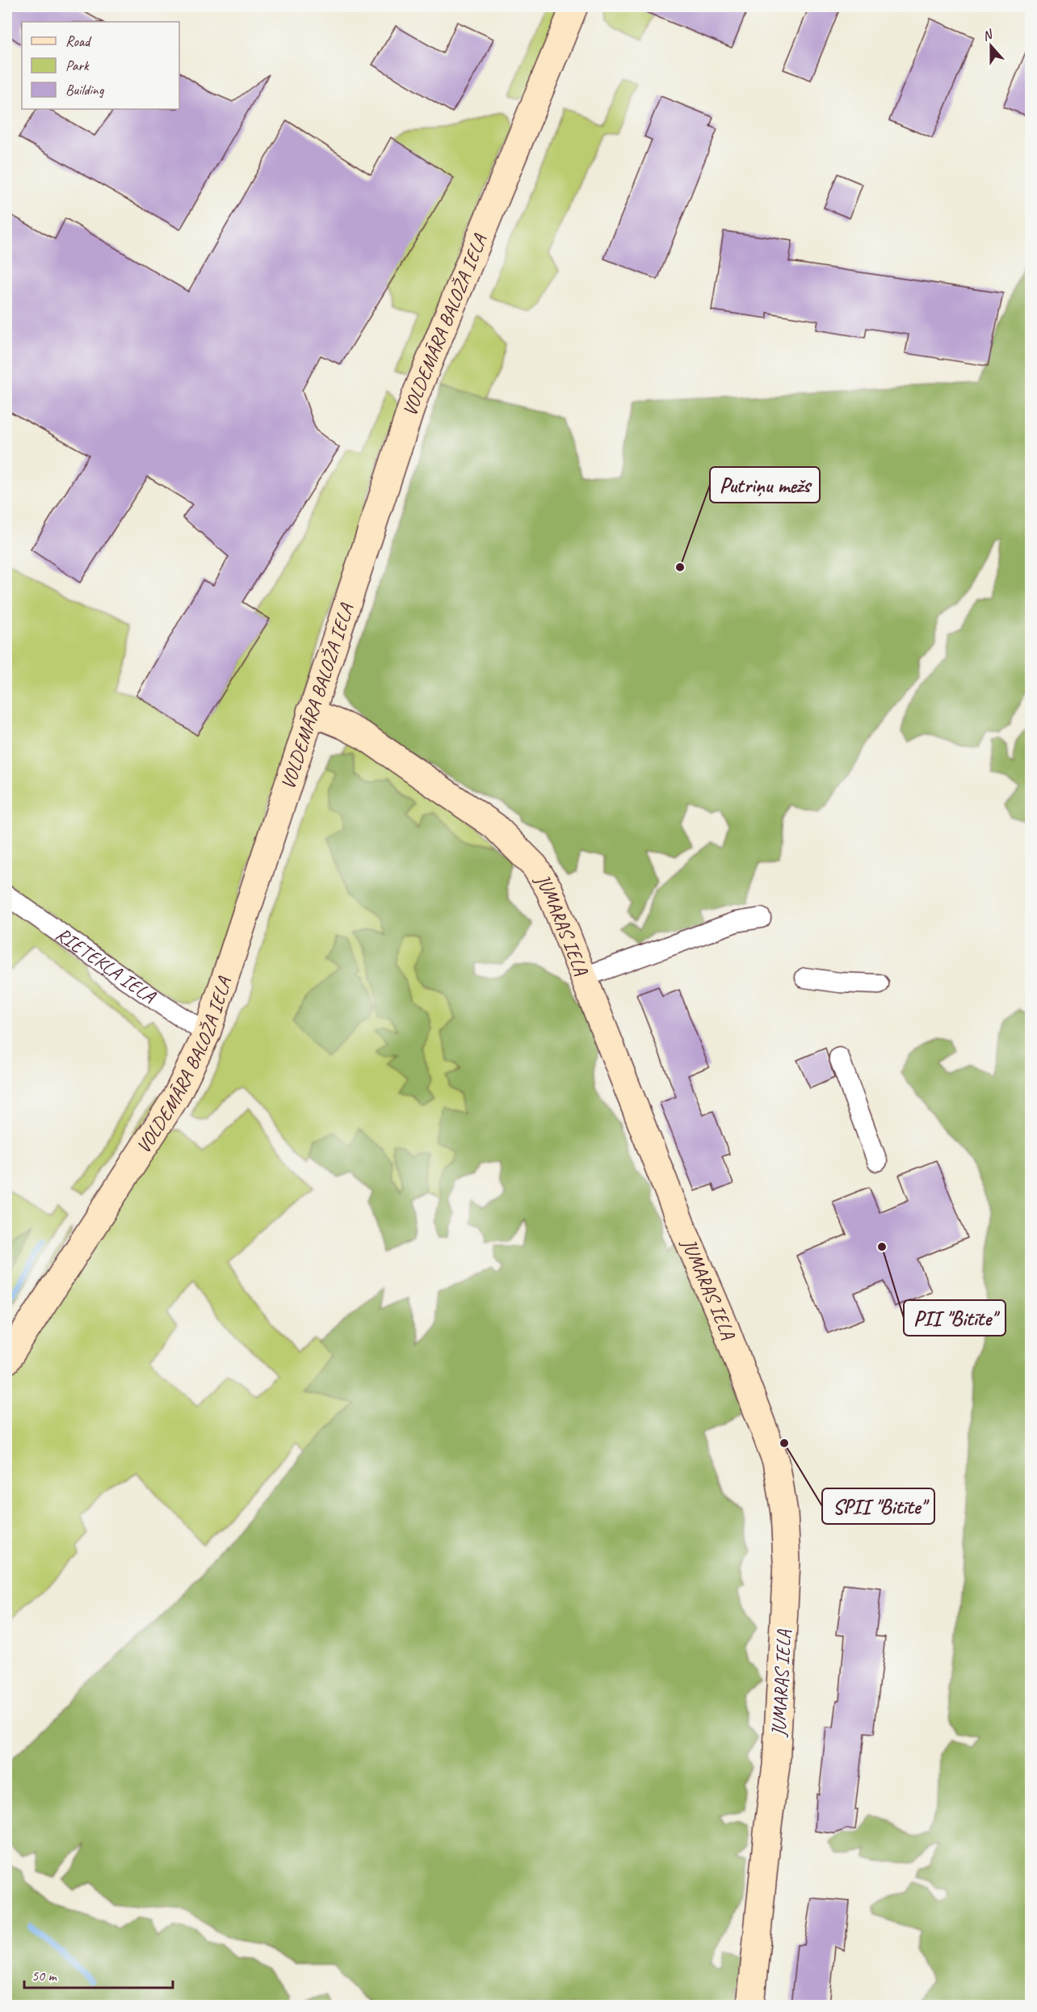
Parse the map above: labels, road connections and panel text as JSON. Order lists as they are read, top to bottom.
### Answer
{
  "streets": {
    "main road": ["VOLDEMĀRA BALOŽA IELA", "JUMARAS IELA"],
    "street": ["RIETEKĻA IELA"]
  },
  "crossings": [
    ["VOLDEMĀRA BALOŽA IELA", "JUMARAS IELA"],
    ["VOLDEMĀRA BALOŽA IELA", "RIETEKĻA IELA"]
  ],
  "places": ["Putriņu mežs", "PII \"Bitīte\"", "SPII \"Bitīte\""],
  "legend": ["Road", "Park", "Building"],
  "scale_bar": "50 m",
  "north": "top"
}
